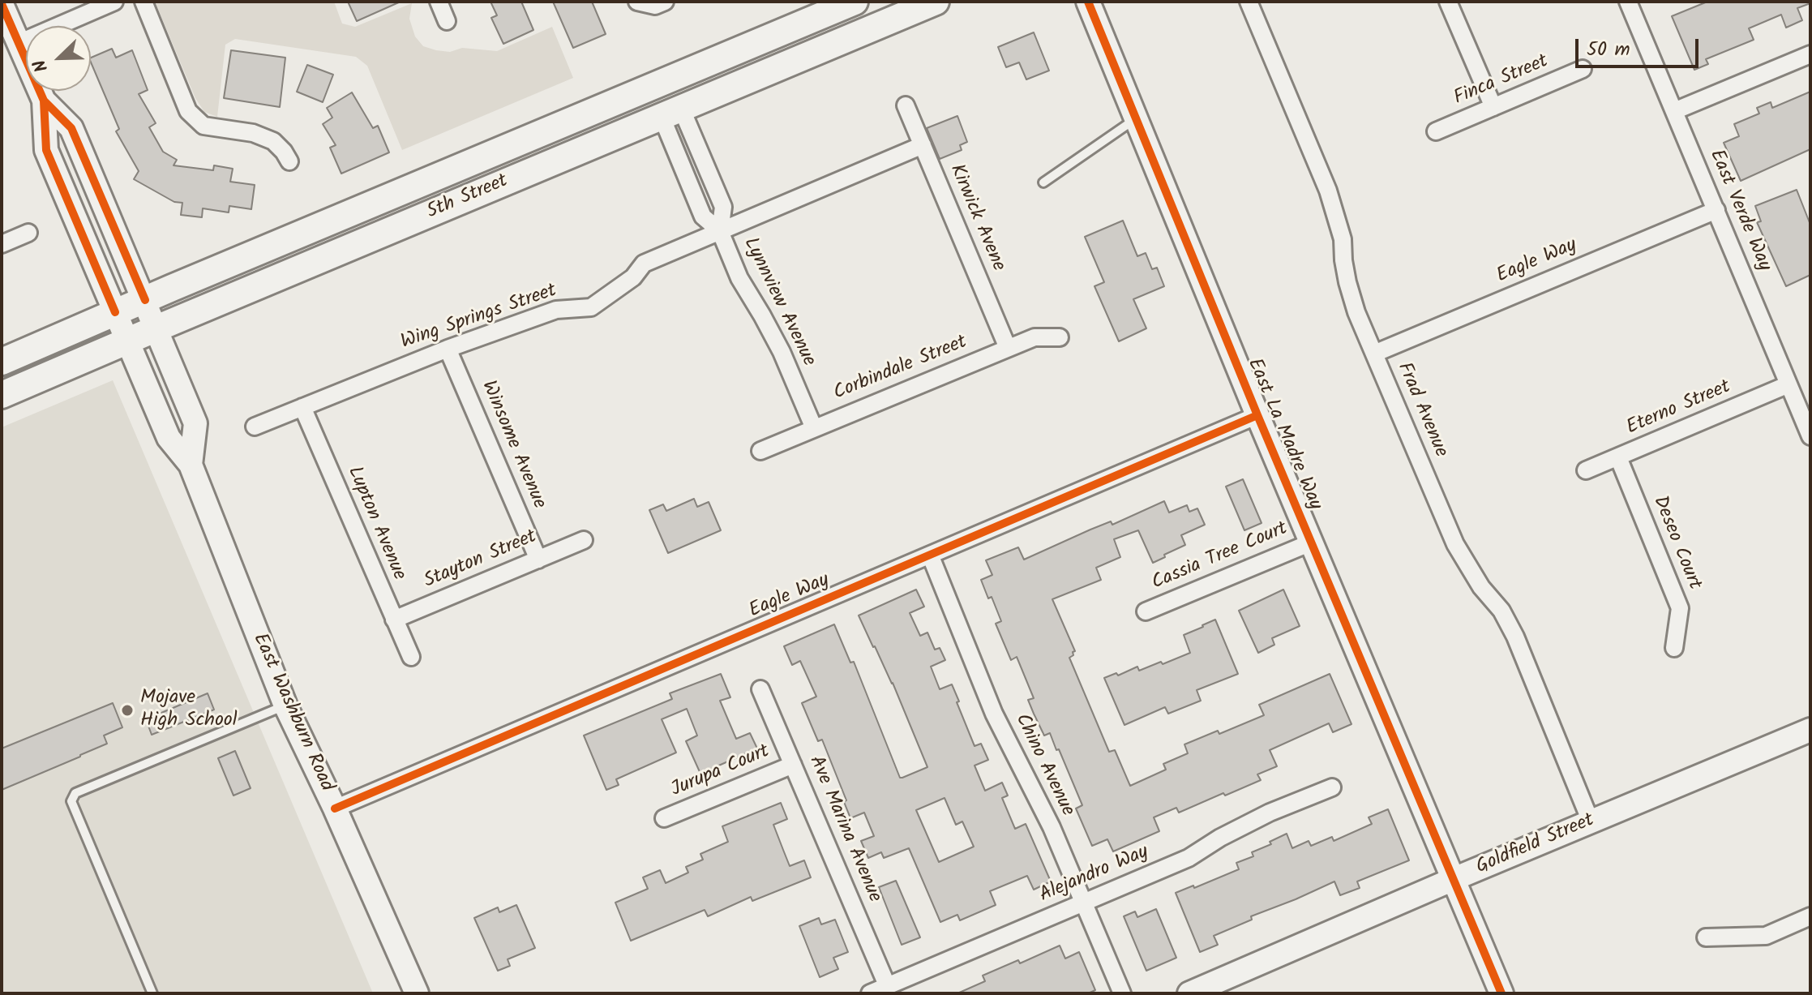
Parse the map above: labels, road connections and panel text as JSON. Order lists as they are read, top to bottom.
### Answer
{
  "streets": {
    "main road": ["5th Street"],
    "street": [
      "Finca Street",
      "East Verde Way",
      "Kirwick Avene",
      "Eagle Way",
      "Lynnview Avenue",
      "Wing Springs Street",
      "Corbindale Street",
      "Eterno Street",
      "Frad Avenue",
      "East La Madre Way",
      "Winsome Avenue",
      "Lupton Avenue",
      "Deseo Court",
      "Cassia Tree Court",
      "Stayton Street",
      "East Washburn Road",
      "Chino Avenue",
      "Jurupa Court",
      "Ave Marina Avenue",
      "Goldfield Street",
      "Alejandro Way"
    ]
  },
  "crossings": [
    ["5th Street", "Lynnview Avenue"],
    ["5th Street", "East Washburn Road"],
    ["East Verde Way", "Eagle Way"],
    ["East Verde Way", "Eterno Street"],
    ["Kirwick Avene", "Wing Springs Street"],
    ["Kirwick Avene", "Corbindale Street"],
    ["Eagle Way", "Frad Avenue"],
    ["Eagle Way", "East La Madre Way"],
    ["Eagle Way", "East Washburn Road"],
    ["Eagle Way", "Chino Avenue"],
    ["Lynnview Avenue", "Wing Springs Street"],
    ["Lynnview Avenue", "Corbindale Street"],
    ["Wing Springs Street", "Winsome Avenue"],
    ["Wing Springs Street", "Lupton Avenue"],
    ["Eterno Street", "Deseo Court"],
    ["Frad Avenue", "Goldfield Street"],
    ["East La Madre Way", "Cassia Tree Court"],
    ["East La Madre Way", "Goldfield Street"],
    ["Winsome Avenue", "Stayton Street"],
    ["Lupton Avenue", "Stayton Street"],
    ["Chino Avenue", "Alejandro Way"],
    ["Jurupa Court", "Ave Marina Avenue"],
    ["Ave Marina Avenue", "Alejandro Way"]
  ],
  "places": ["Mojave High School"],
  "scale_bar": "50 m",
  "north": "bottom left"
}
